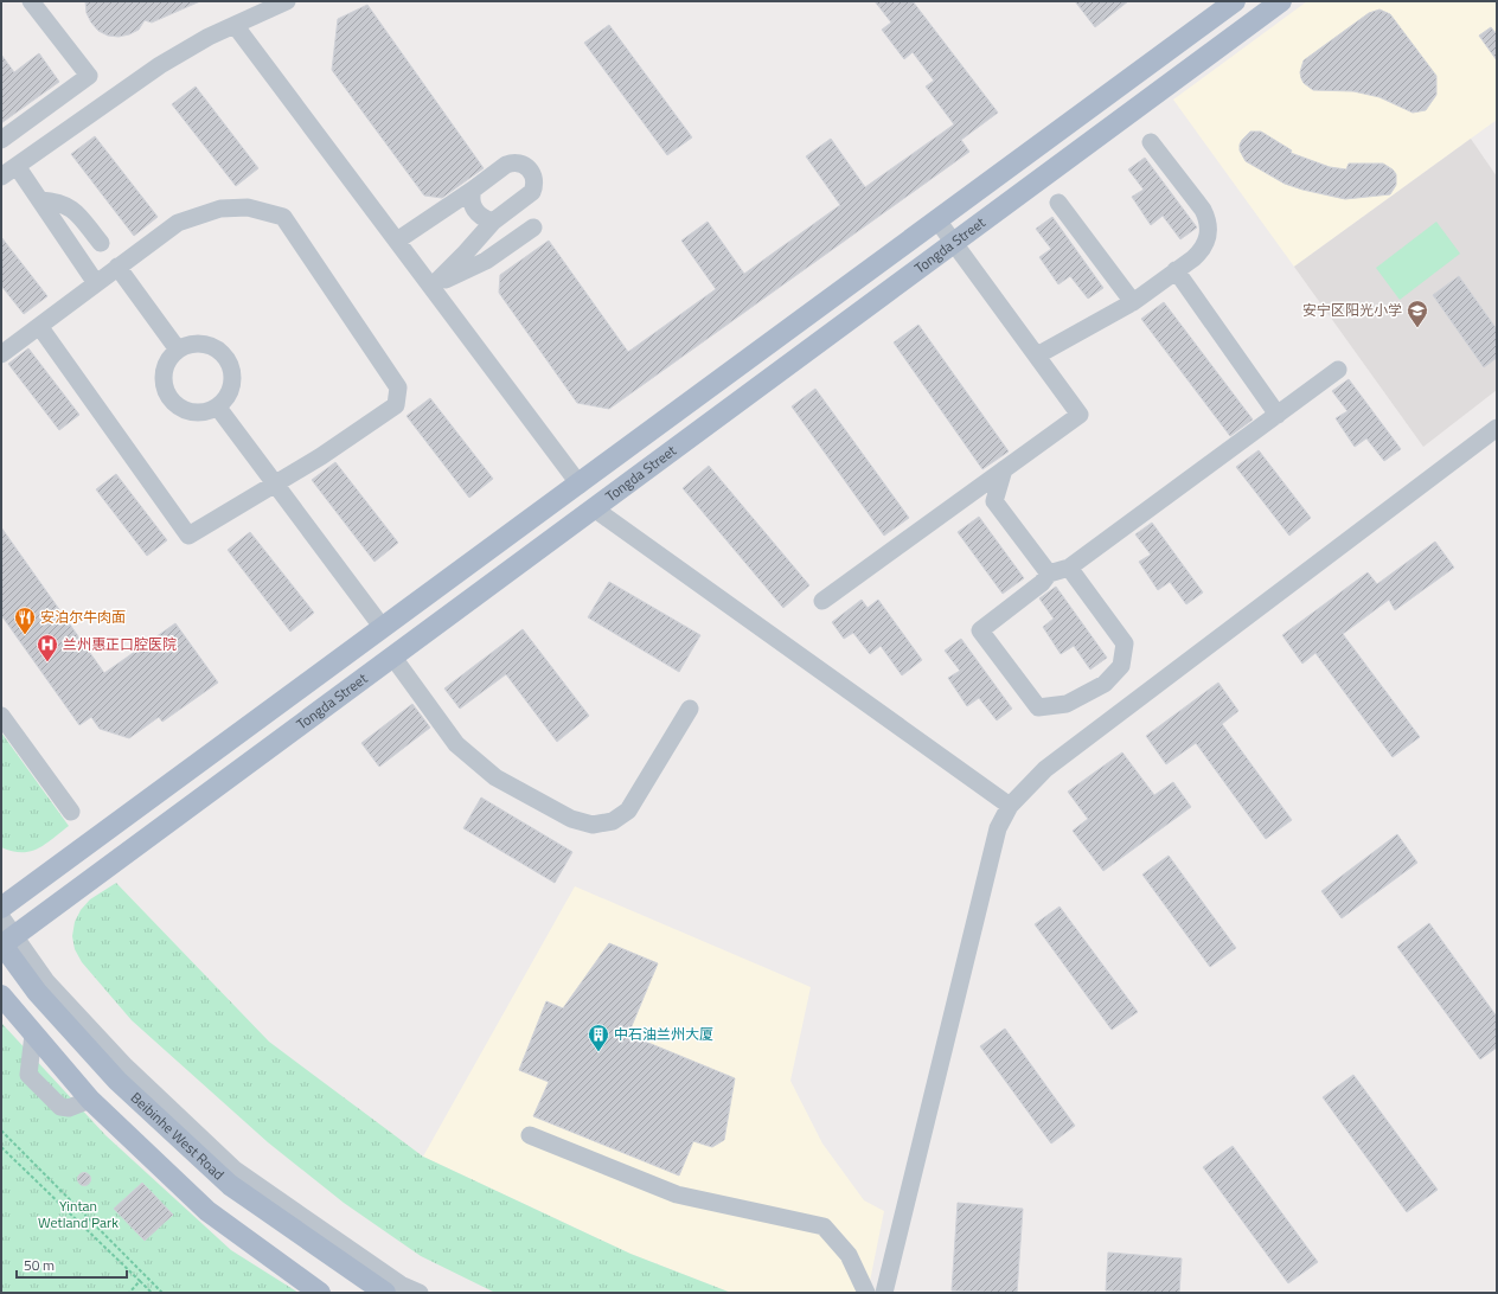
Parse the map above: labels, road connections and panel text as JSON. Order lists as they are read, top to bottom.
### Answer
{
  "streets": {
    "main road": ["Tongda Street", "Beibinhe West Road"]
  },
  "crossings": [
    ["Tongda Street", "Beibinhe West Road"]
  ],
  "parks": ["Yintan Wetland Park"],
  "places": {
    "school or university": ["安宁区阳光小学"],
    "restaurant": ["安泊尔牛肉面"],
    "hospital": ["兰州惠正口腔医院"],
    "building": ["中石油兰州大厦"]
  },
  "scale_bar": "50 m"
}
